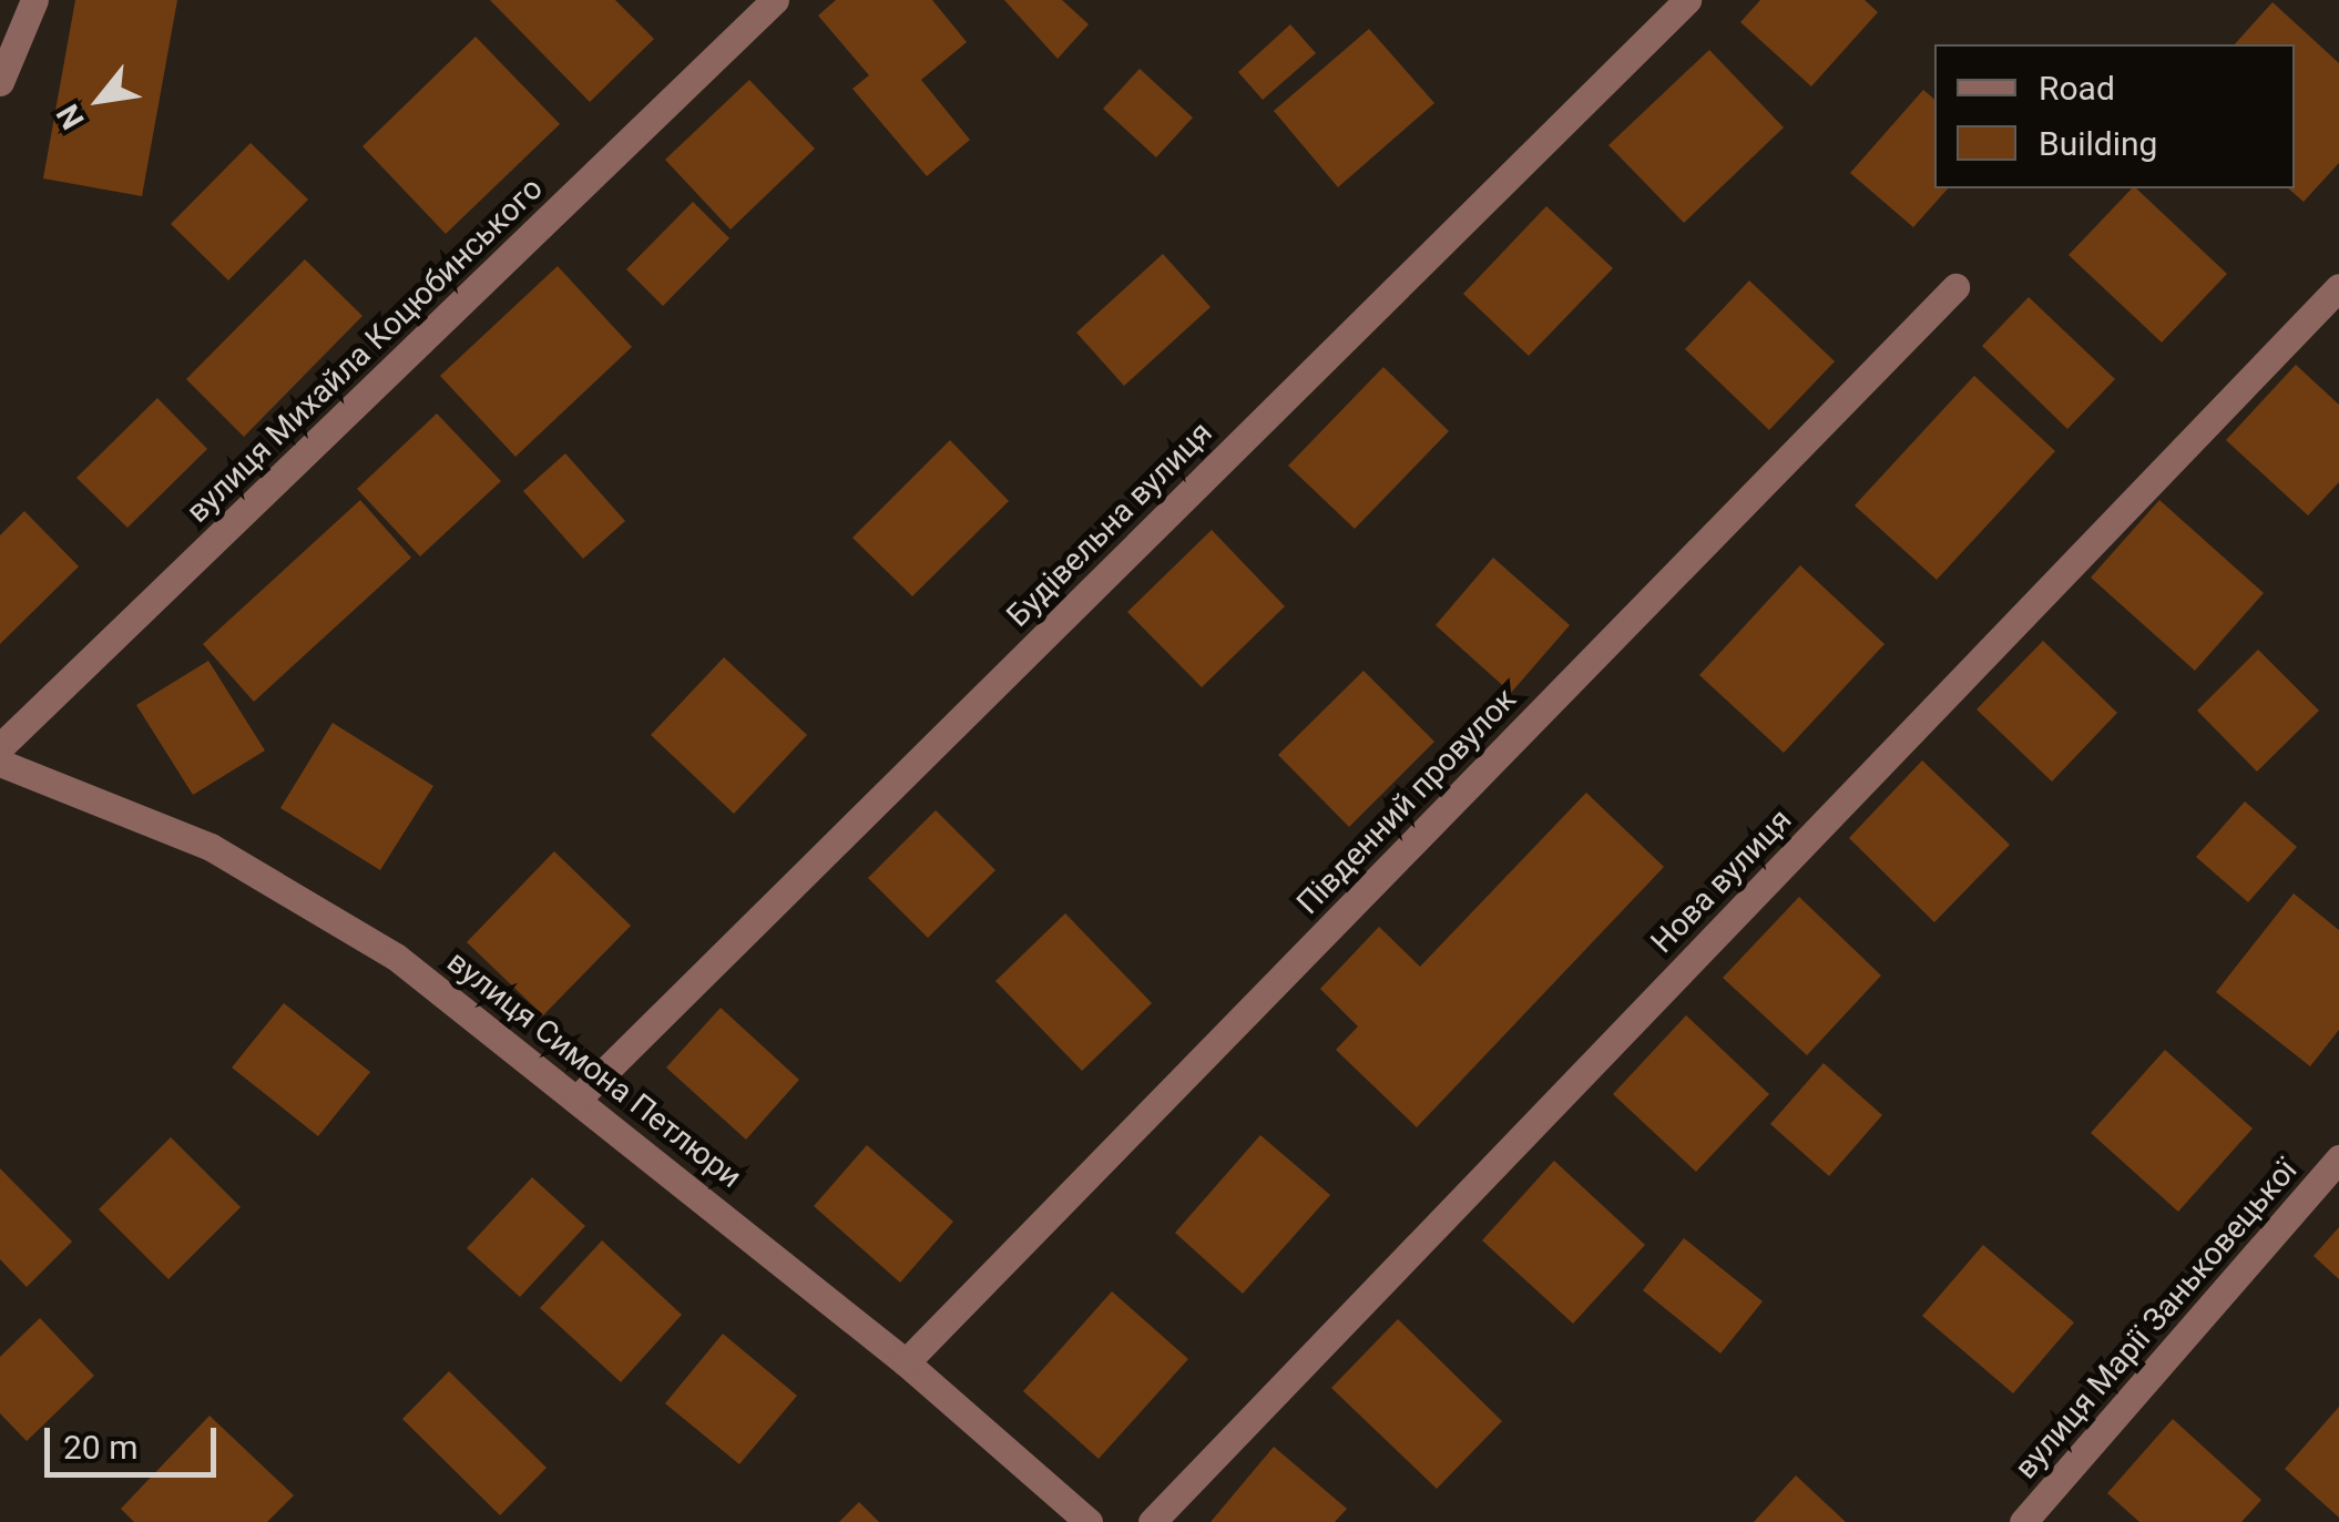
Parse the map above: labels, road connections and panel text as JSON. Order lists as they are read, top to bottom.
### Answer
{
  "streets": {
    "street": [
      "вулиця Михайла Коцюбинського",
      "Будівельна вулиця",
      "Південний провулок",
      "Нова вулиця",
      "вулиця Симона Петлюри",
      "вулиця Марії Заньковецької"
    ]
  },
  "crossings": [
    ["Будівельна вулиця", "вулиця Симона Петлюри"],
    ["Південний провулок", "вулиця Симона Петлюри"]
  ],
  "legend": ["Road", "Building"],
  "scale_bar": "20 m",
  "north": "bottom left"
}
